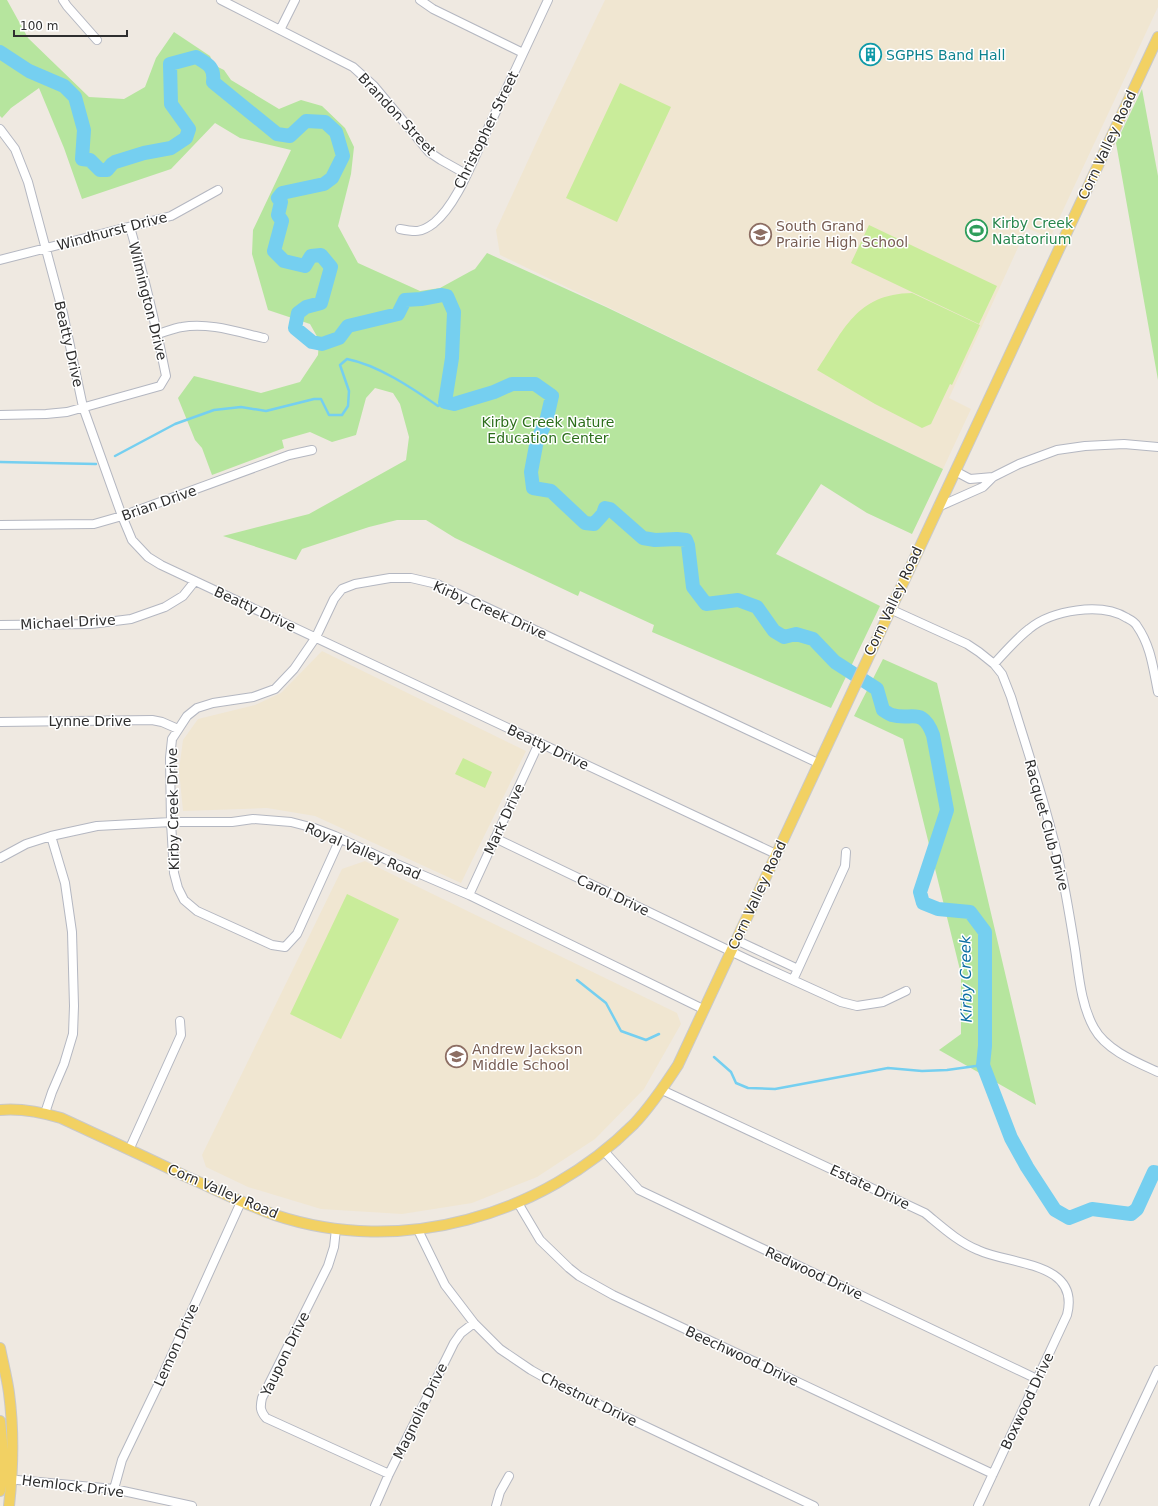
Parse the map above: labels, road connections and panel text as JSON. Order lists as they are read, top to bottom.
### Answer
{
  "streets": {
    "main road": ["Corn Valley Road"],
    "street": [
      "Brandon Street",
      "Christopher Street",
      "Windhurst Drive",
      "Wilmington Drive",
      "Beatty Drive",
      "Brian Drive",
      "Kirby Creek Drive",
      "Michael Drive",
      "Lynne Drive",
      "Mark Drive",
      "Racquet Club Drive",
      "Royal Valley Road",
      "Carol Drive",
      "Estate Drive",
      "Redwood Drive",
      "Lemon Drive",
      "Yaupon Drive",
      "Beechwood Drive",
      "Chestnut Drive",
      "Boxwood Drive",
      "Magnolia Drive",
      "Hemlock Drive"
    ]
  },
  "crossings": [
    ["Brandon Street", "Christopher Street"],
    ["Corn Valley Road", "Beatty Drive"],
    ["Corn Valley Road", "Kirby Creek Drive"],
    ["Corn Valley Road", "Racquet Club Drive"],
    ["Corn Valley Road", "Royal Valley Road"],
    ["Corn Valley Road", "Carol Drive"],
    ["Corn Valley Road", "Estate Drive"],
    ["Corn Valley Road", "Redwood Drive"],
    ["Corn Valley Road", "Lemon Drive"],
    ["Corn Valley Road", "Yaupon Drive"],
    ["Corn Valley Road", "Beechwood Drive"],
    ["Corn Valley Road", "Chestnut Drive"],
    ["Windhurst Drive", "Wilmington Drive"],
    ["Windhurst Drive", "Beatty Drive"],
    ["Wilmington Drive", "Beatty Drive"],
    ["Beatty Drive", "Brian Drive"],
    ["Beatty Drive", "Kirby Creek Drive"],
    ["Beatty Drive", "Michael Drive"],
    ["Beatty Drive", "Mark Drive"],
    ["Kirby Creek Drive", "Lynne Drive"],
    ["Kirby Creek Drive", "Royal Valley Road"],
    ["Mark Drive", "Royal Valley Road"],
    ["Mark Drive", "Carol Drive"],
    ["Estate Drive", "Boxwood Drive"],
    ["Redwood Drive", "Boxwood Drive"],
    ["Lemon Drive", "Hemlock Drive"],
    ["Yaupon Drive", "Magnolia Drive"],
    ["Beechwood Drive", "Boxwood Drive"],
    ["Chestnut Drive", "Magnolia Drive"]
  ],
  "water": ["Kirby Creek"],
  "parks": ["Kirby Creek Nature Education Center"],
  "places": {
    "building": ["SGPHS Band Hall"],
    "sports": ["Kirby Creek Natatorium"],
    "school or university": ["South Grand Prairie High School", "Andrew Jackson Middle School"]
  },
  "scale_bar": "100 m"
}
